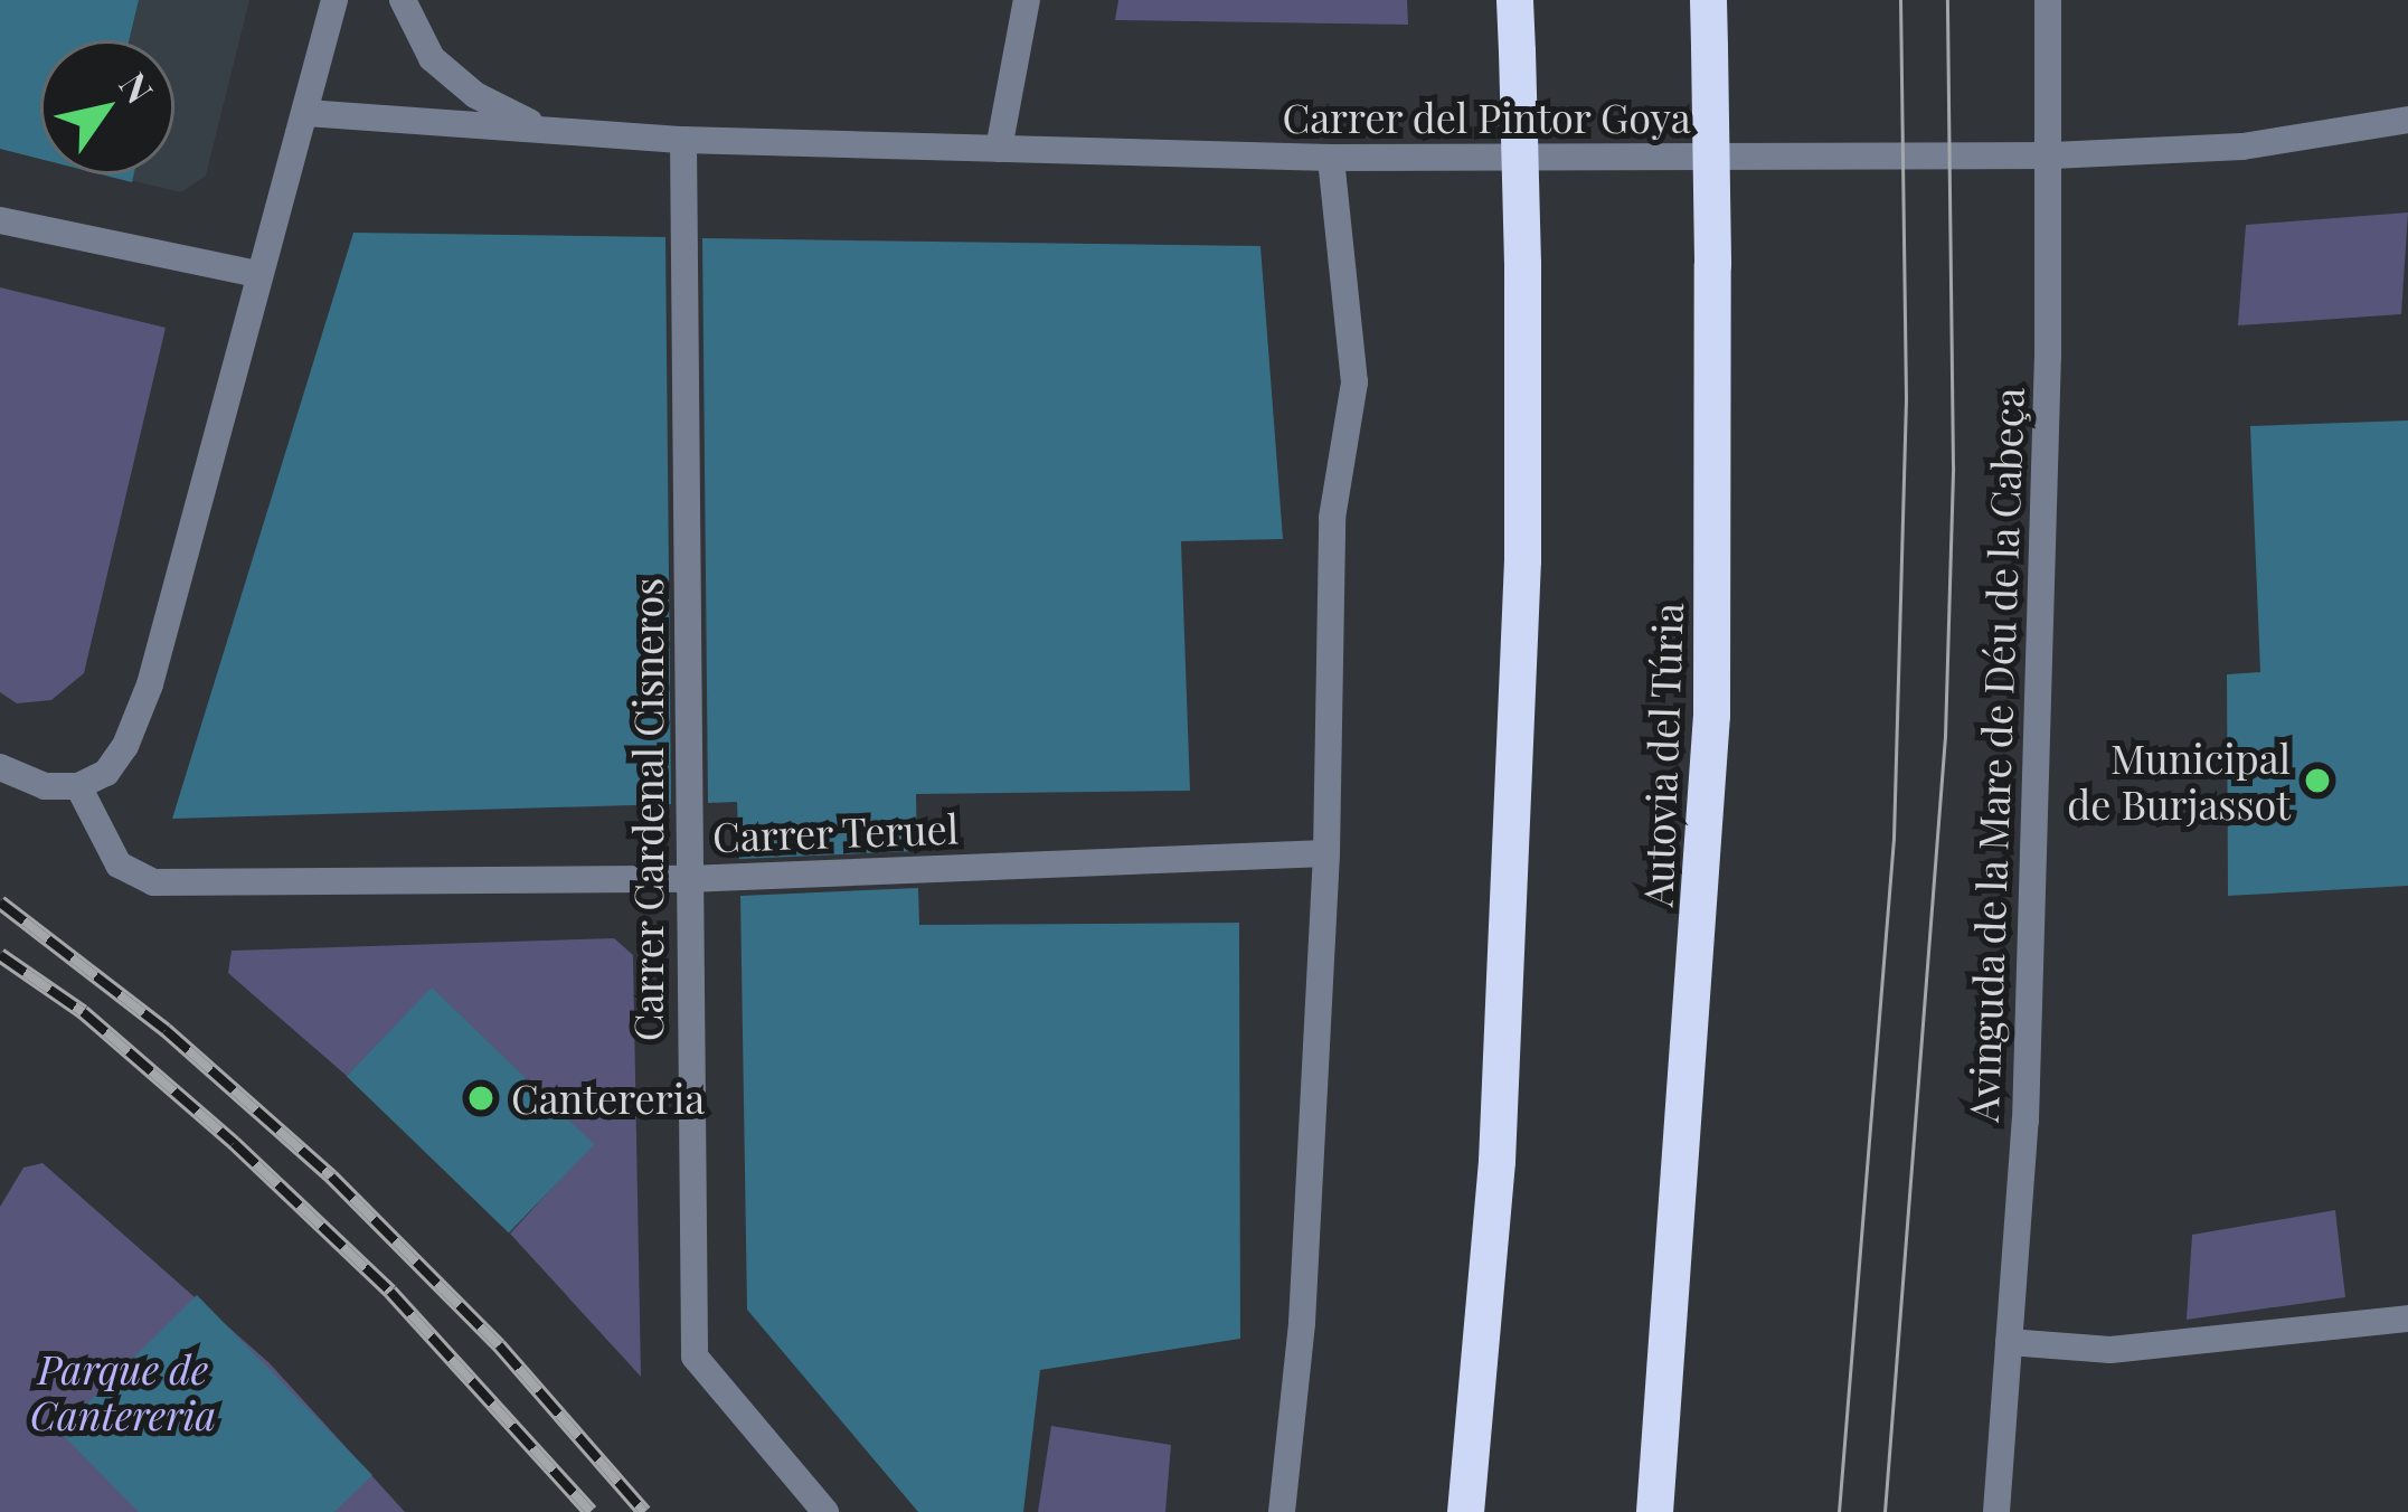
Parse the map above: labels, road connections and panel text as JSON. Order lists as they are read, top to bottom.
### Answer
{
  "streets": {
    "highway": ["Autovia del Túria"],
    "street": [
      "Carrer del Pintor Goya",
      "Avinguda de la Mare de Déu de la Cabeça",
      "Carrer Cardenal Cisneros",
      "Carrer Teruel"
    ]
  },
  "crossings": [
    ["Carrer del Pintor Goya", "Avinguda de la Mare de Déu de la Cabeça"],
    ["Carrer del Pintor Goya", "Carrer Cardenal Cisneros"],
    ["Carrer Cardenal Cisneros", "Carrer Teruel"]
  ],
  "parks": ["Parque de Cantereria"],
  "places": ["Municipal de Burjassot", "Cantereria"],
  "north": "top right"
}
